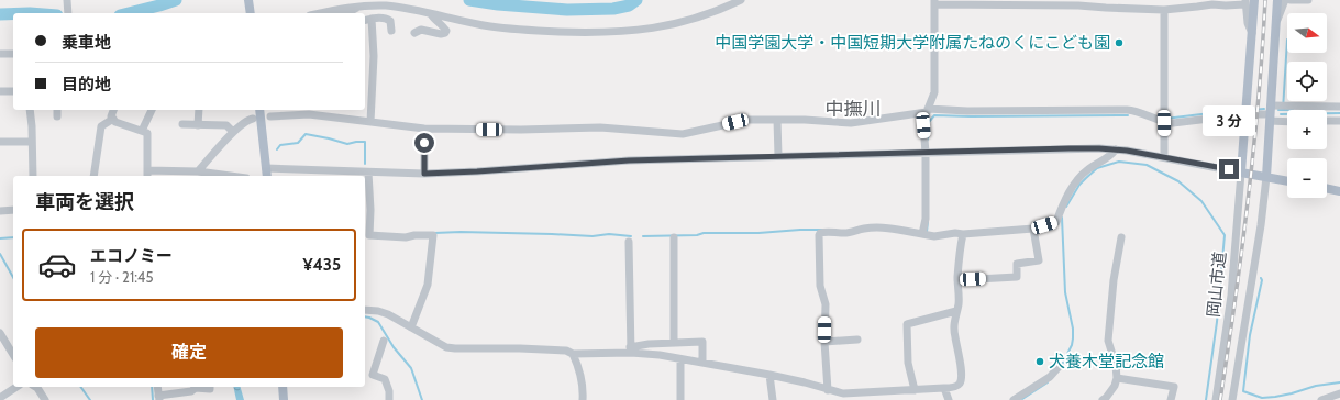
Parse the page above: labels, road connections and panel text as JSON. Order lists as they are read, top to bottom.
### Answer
{
  "streets": {
    "street": ["岡山市道"]
  },
  "districts": ["中撫川"],
  "places": ["中国学園大学・中国短期大学附属たねのくにこども園", "犬養木堂記念館"],
  "north": "right",
  "page": {
    "map_buttons": ["+", "−"],
    "banner": ["乗車地", "目的地"],
    "bubble": "3 分",
    "heading": "車両を選択",
    "list": [
      {
        "name": "エコノミー",
        "note": "1 分 · 21:45",
        "value": "¥435"
      }
    ],
    "buttons": "確定"
  }
}
